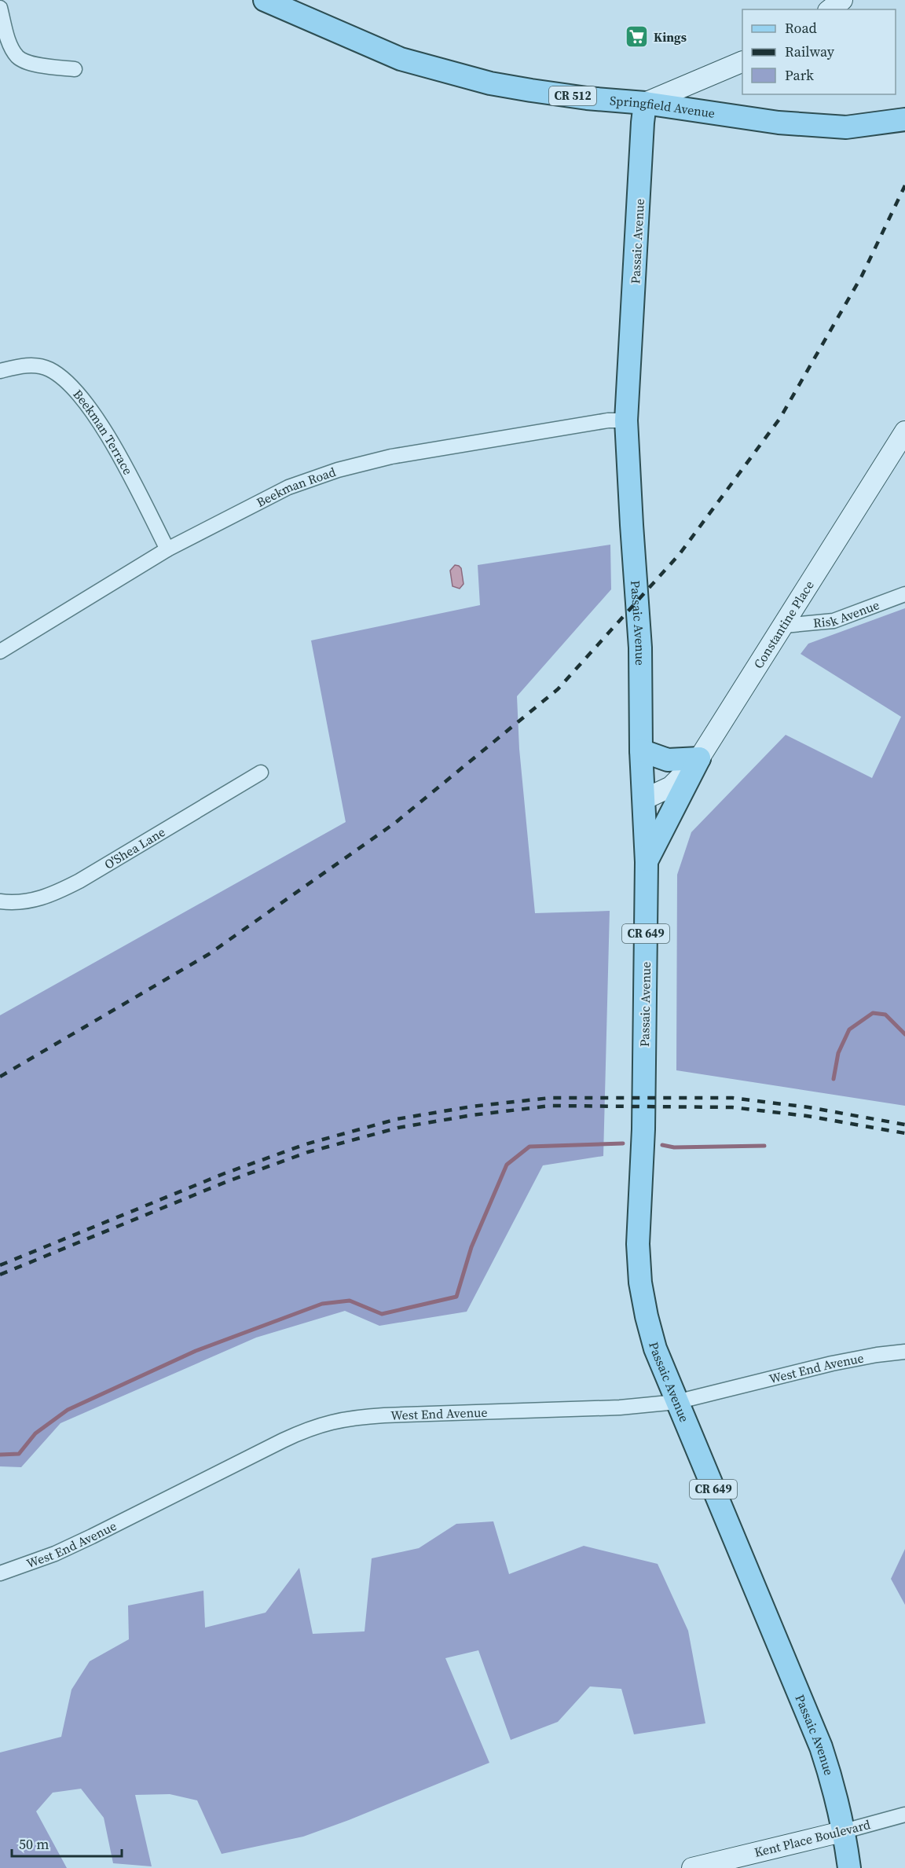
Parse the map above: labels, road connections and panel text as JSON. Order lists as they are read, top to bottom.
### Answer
{
  "streets": {
    "main road": [
      "CR 512",
      "Springfield Avenue",
      "Passaic Avenue",
      "CR 649"
    ],
    "street": [
      "Beekman Terrace",
      "Beekman Road",
      "Risk Avenue",
      "Constantine Place",
      "O'Shea Lane",
      "West End Avenue",
      "Kent Place Boulevard"
    ]
  },
  "crossings": [
    ["Springfield Avenue", "Passaic Avenue"],
    ["Passaic Avenue", "Beekman Road"],
    ["Passaic Avenue", "Constantine Place"],
    ["Passaic Avenue", "West End Avenue"],
    ["Passaic Avenue", "Kent Place Boulevard"],
    ["Beekman Terrace", "Beekman Road"],
    ["Risk Avenue", "Constantine Place"]
  ],
  "places": {
    "supermarket": ["Kings"]
  },
  "legend": ["Road", "Railway", "Park"],
  "scale_bar": "50 m"
}
